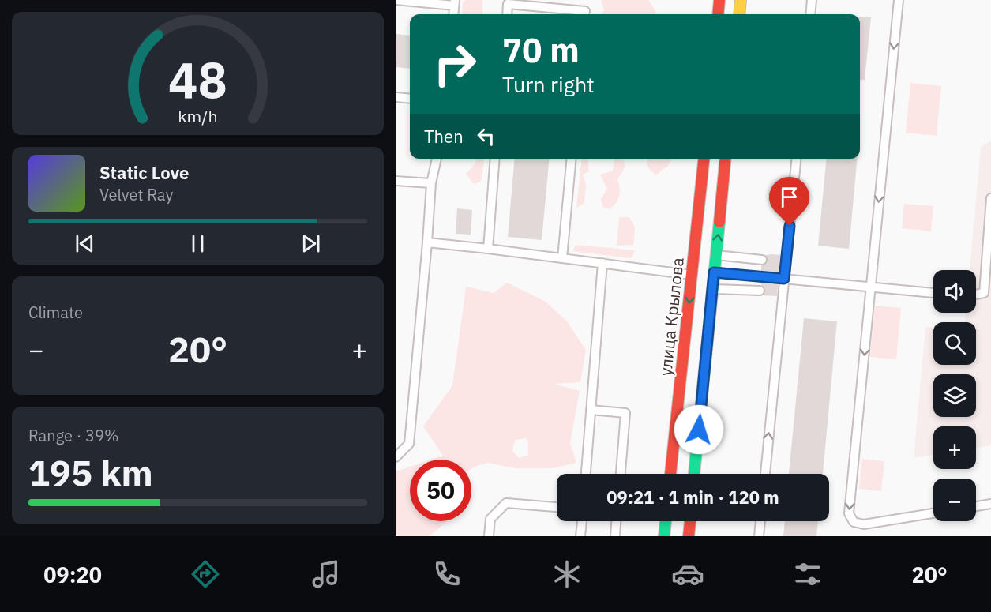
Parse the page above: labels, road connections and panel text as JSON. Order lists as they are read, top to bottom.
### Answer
{
  "streets": {
    "main road": ["улица Крылова"]
  },
  "page": {
    "turn": ["70 m", "Turn right"],
    "then": "Then",
    "song": ["Static Love", "Velvet Ray"],
    "map_buttons": ["+", "−"],
    "tile": [
      "Climate",
      ["Range · 39%", "195 km"]
    ],
    "heat": ["−", "20°", "+"],
    "limit": "50",
    "trip": "09:21 · 1 min · 120 m",
    "tabs": ["09:20", "20°"],
    "gauge": ["48", "km/h"]
  }
}
